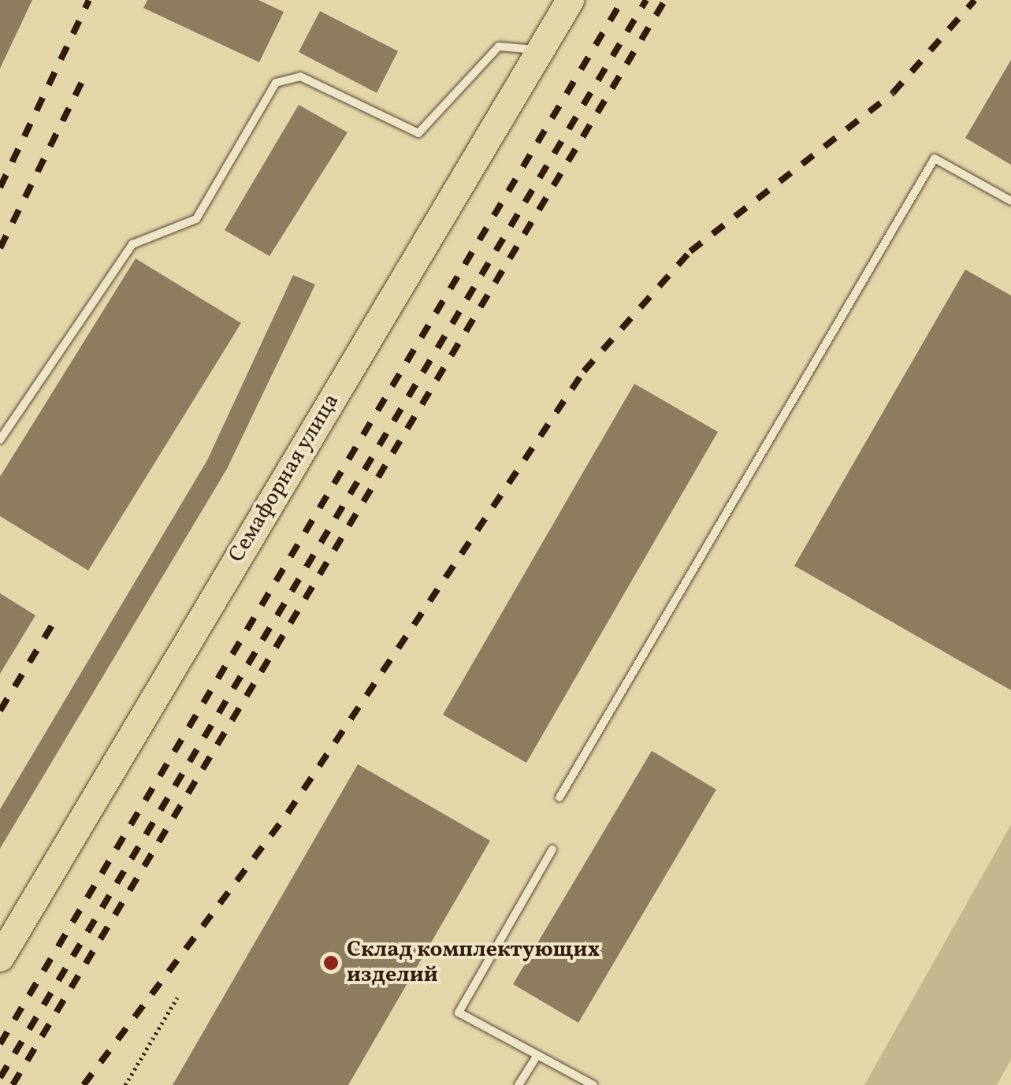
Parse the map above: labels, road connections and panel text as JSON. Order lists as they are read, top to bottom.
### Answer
{
  "streets": {
    "highway": ["Семафорная улица"]
  },
  "places": ["Склад комплектующих изделий"]
}
